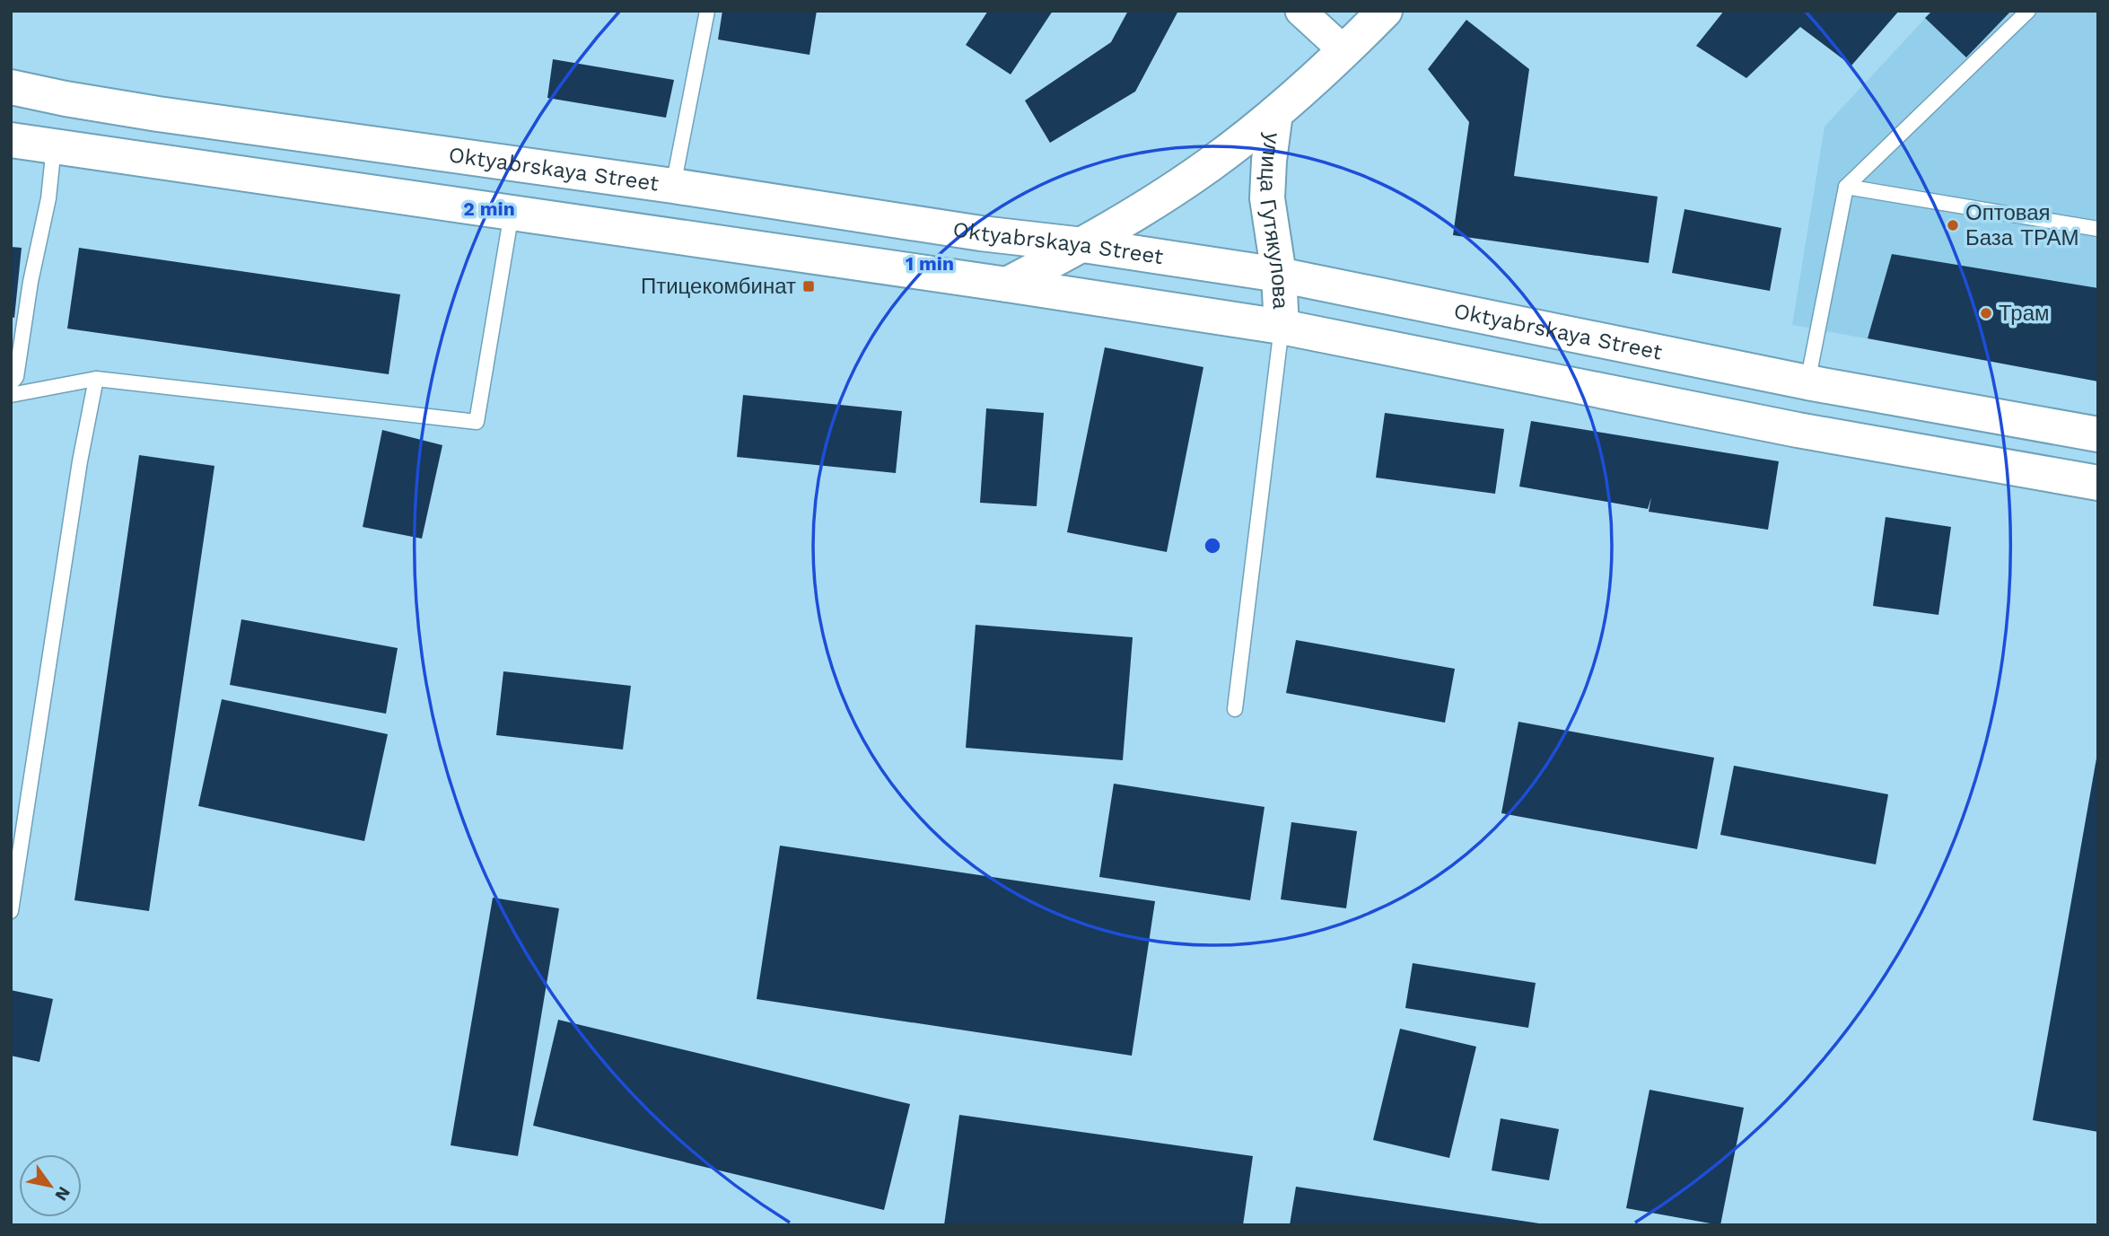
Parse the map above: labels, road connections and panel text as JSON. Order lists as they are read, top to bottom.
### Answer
{
  "streets": {
    "main road": ["Oktyabrskaya Street", "улица Гутякулова"]
  },
  "crossings": [
    ["Oktyabrskaya Street", "улица Гутякулова"]
  ],
  "places": {
    "other": ["Оптовая База ТРАМ", "Трам"],
    "transit": ["Птицекомбинат"]
  },
  "north": "bottom right",
  "rings": ["2 min", "1 min"]
}
